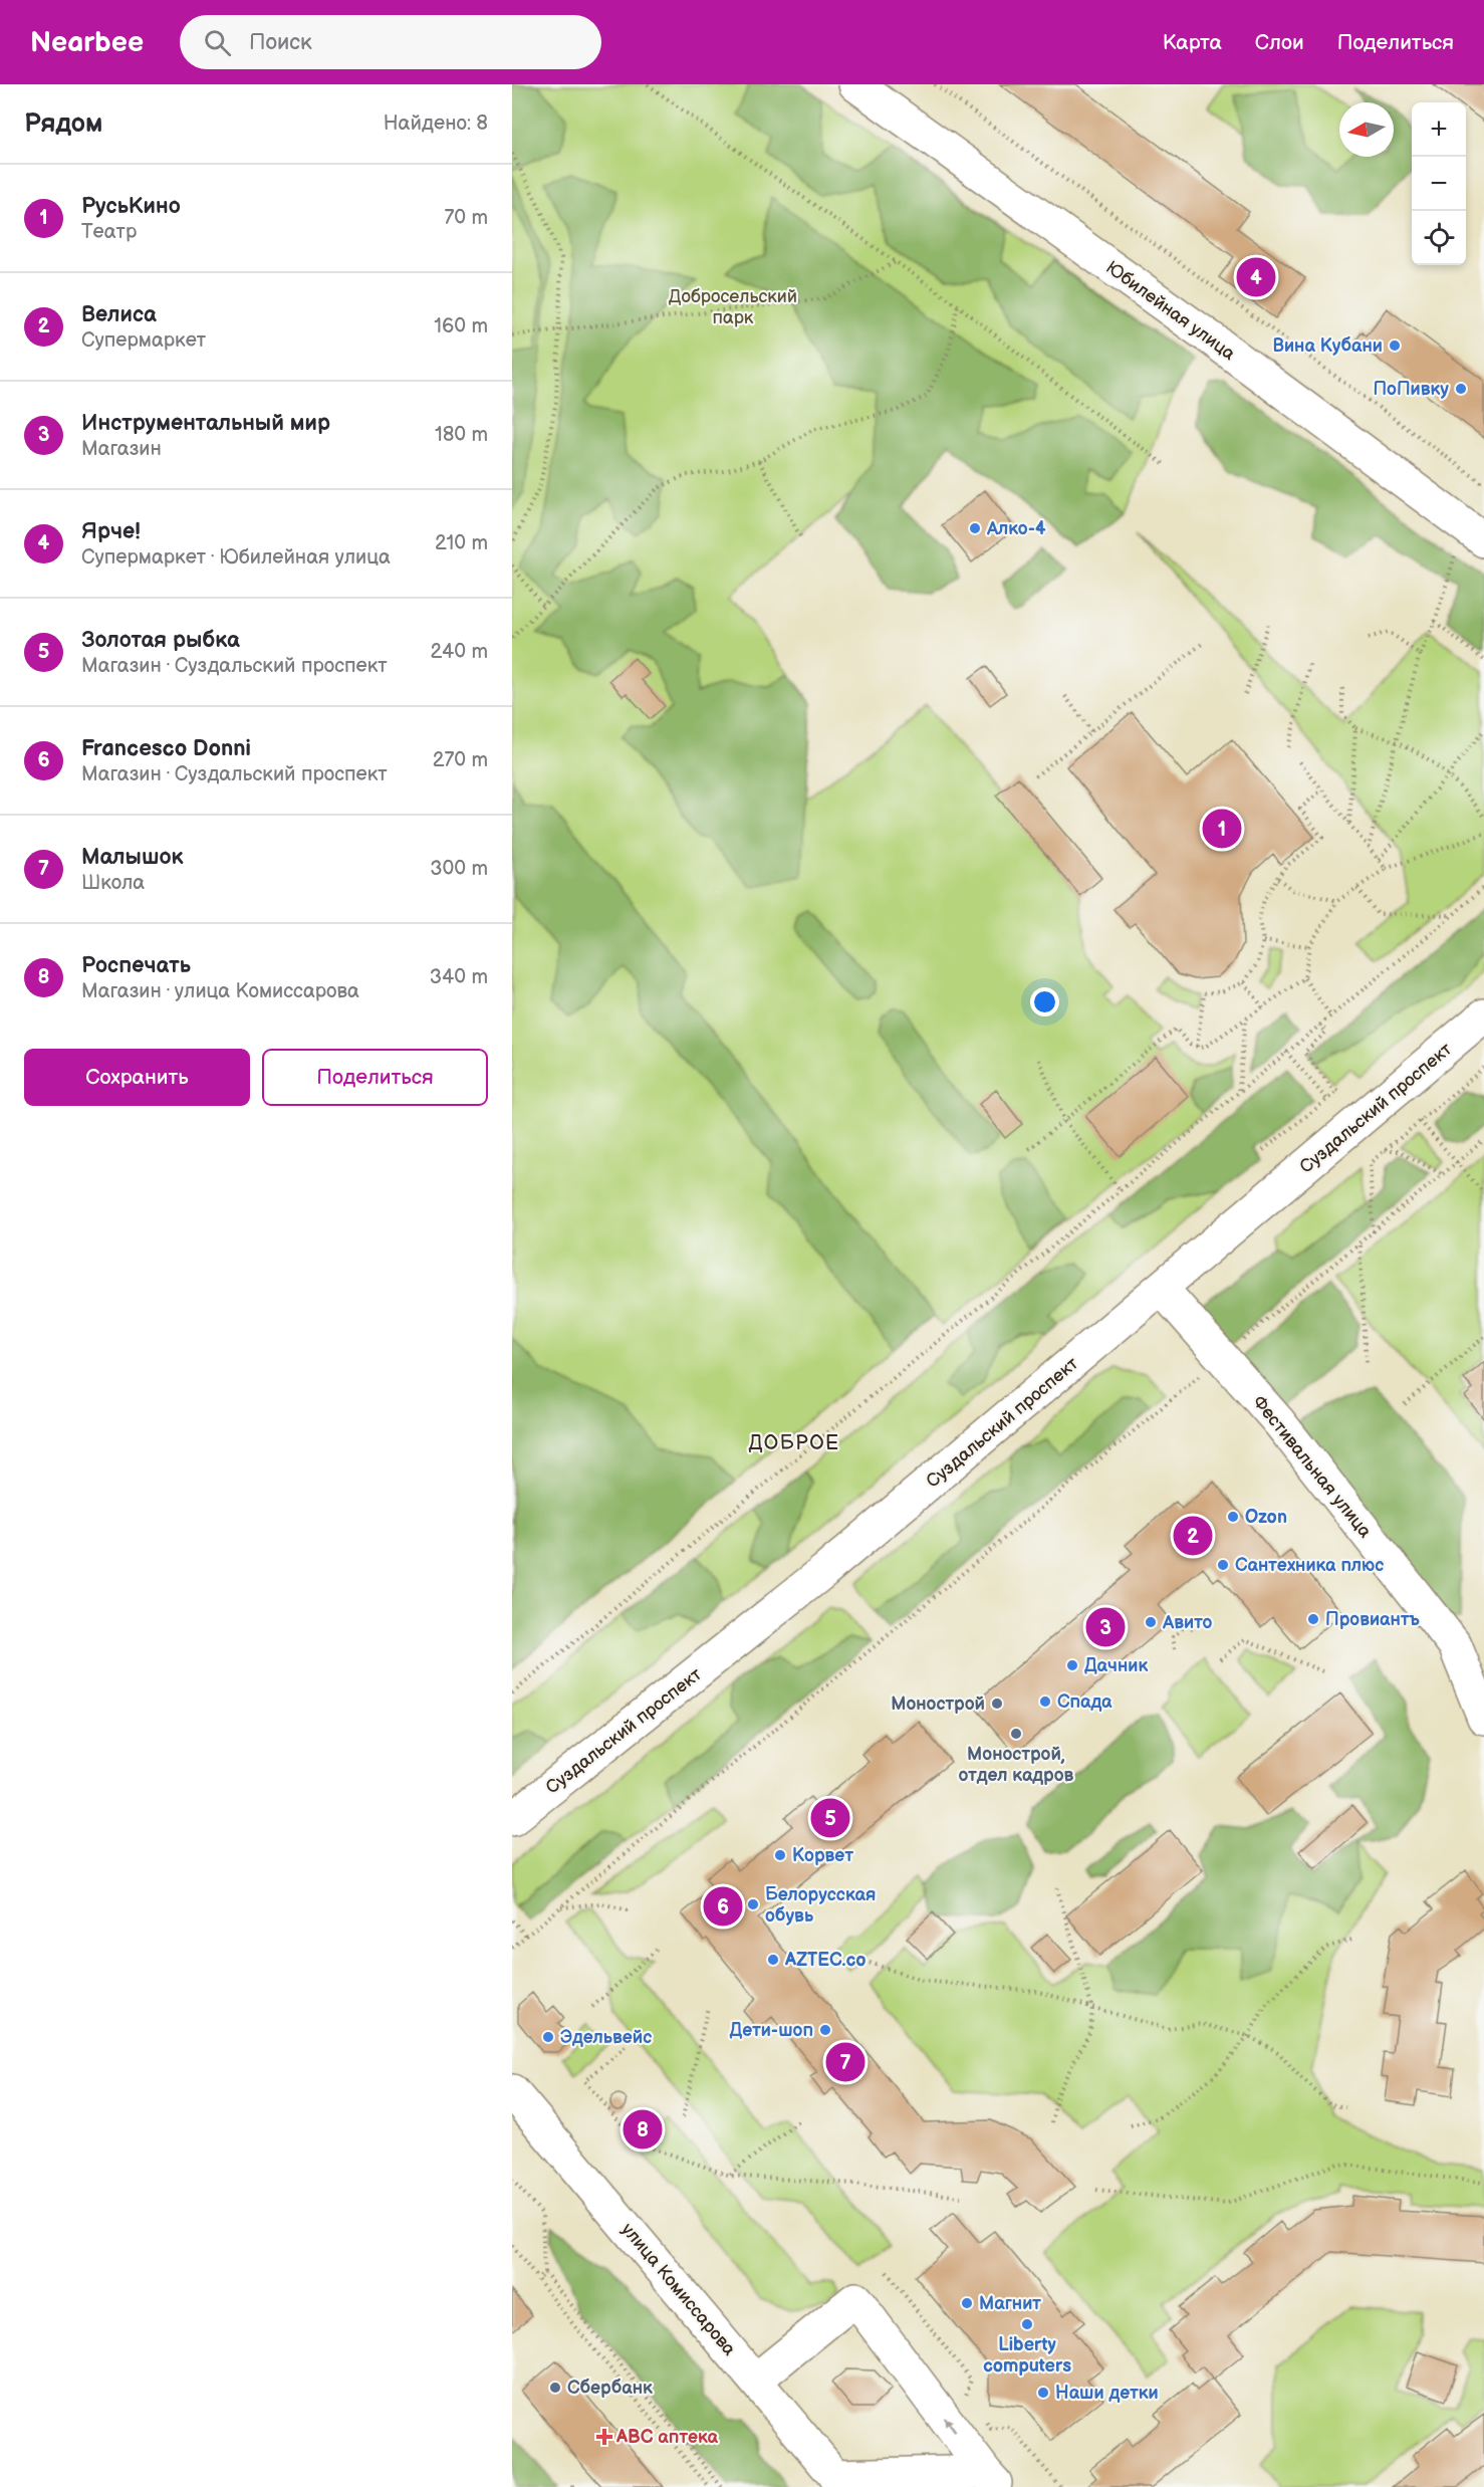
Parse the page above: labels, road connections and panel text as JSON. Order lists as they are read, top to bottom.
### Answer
{
  "streets": {
    "main road": [
      "Юбилейная улица",
      "Суздальский проспект",
      "Фестивальная улица",
      "улица Комиссарова"
    ]
  },
  "crossings": [
    ["Суздальский проспект", "Фестивальная улица"]
  ],
  "districts": ["ДОБРОЕ"],
  "parks": ["Добросельский парк"],
  "places": {
    "other": [
      "Вина Кубани",
      "ПоПивку",
      "Алко-4",
      "Ozon",
      "Сантехника плюс",
      "Провиантъ",
      "Авито",
      "Дачник",
      "Спада",
      "Монострой",
      "Монострой, отдел кадров",
      "Корвет",
      "Белорусская обувь",
      "AZTEC.co",
      "Дети-шоп",
      "Эдельвейс",
      "Магнит",
      "Liberty computers",
      "Сбербанк",
      "Наши детки"
    ],
    "health": ["ABC аптека"]
  },
  "north": "left",
  "page": {
    "header": "Nearbee",
    "search": "Поиск",
    "nav": ["Карта", "Слои", "Поделиться"],
    "heading": ["Рядом", "Найдено: 8"],
    "map_buttons": ["+", "−"],
    "list": [
      {
        "mark": "1",
        "name": "РусьКино",
        "note": "Театр",
        "value": "70 m"
      },
      {
        "mark": "2",
        "name": "Велиса",
        "note": "Супермаркет",
        "value": "160 m"
      },
      {
        "mark": "3",
        "name": "Инструментальный мир",
        "note": "Магазин",
        "value": "180 m"
      },
      {
        "mark": "4",
        "name": "Ярче!",
        "note": "Супермаркет · Юбилейная улица",
        "value": "210 m"
      },
      {
        "mark": "5",
        "name": "Золотая рыбка",
        "note": "Магазин · Суздальский проспект",
        "value": "240 m"
      },
      {
        "mark": "6",
        "name": "Francesco Donni",
        "note": "Магазин · Суздальский проспект",
        "value": "270 m"
      },
      {
        "mark": "7",
        "name": "Малышок",
        "note": "Школа",
        "value": "300 m"
      },
      {
        "mark": "8",
        "name": "Роспечать",
        "note": "Магазин · улица Комиссарова",
        "value": "340 m"
      }
    ],
    "pins": [
      "4",
      "1",
      "2",
      "3",
      "5",
      "6",
      "7",
      "8"
    ],
    "buttons": ["Сохранить", "Поделиться"]
  }
}
